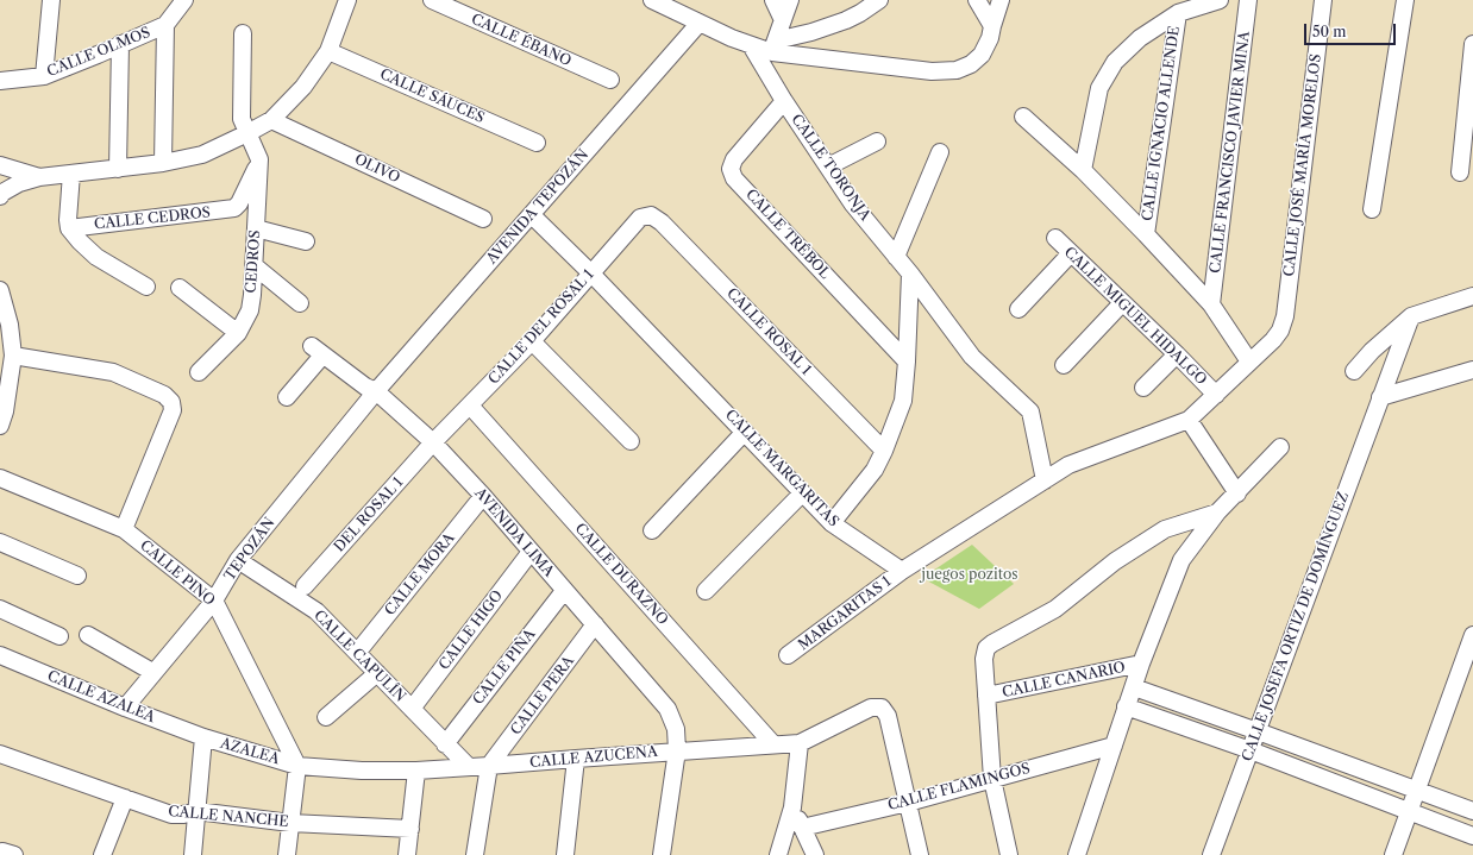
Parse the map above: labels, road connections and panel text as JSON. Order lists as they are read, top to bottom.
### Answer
{
  "streets": {
    "street": [
      "CALLE ÉBANO",
      "CALLE OLMOS",
      "CALLE SÁUCES",
      "CALLE IGNACIO ALLENDE",
      "CALLE FRANCISCO JAVIER MINA",
      "CALLE JOSÉ MARÍA MORELOS",
      "CALLE TORONJA",
      "OLIVO",
      "AVENIDA TEPOZÁN",
      "CALLE CEDROS",
      "CALLE TRÉBOL",
      "CEDROS",
      "CALLE MIGUEL HIDALGO",
      "CALLE DEL ROSAL 1",
      "CALLE ROSAL 1",
      "CALLE MARGARITAS",
      "DEL ROSAL 1",
      "AVENIDA LIMA",
      "TEPOZÁN",
      "CALLE PINO",
      "CALLE MORA",
      "CALLE DURAZNO",
      "MARGARITAS 1",
      "CALLE JOSEFA ORTIZ DE DOMÍNGUEZ",
      "CALLE HIGO",
      "CALLE CAPULÍN",
      "CALLE PIÑA",
      "CALLE CANARIO",
      "CALLE PERA",
      "CALLE AZALEA",
      "AZALEA",
      "CALLE AZUCENA",
      "CALLE FLAMINGOS",
      "CALLE NANCHE"
    ]
  },
  "crossings": [
    ["CALLE TORONJA", "CALLE TRÉBOL"],
    ["AVENIDA TEPOZÁN", "CALLE MARGARITAS"],
    ["AVENIDA TEPOZÁN", "AVENIDA LIMA"],
    ["AVENIDA TEPOZÁN", "TEPOZÁN"],
    ["CALLE CEDROS", "CEDROS"],
    ["CALLE DEL ROSAL 1", "CALLE ROSAL 1"],
    ["CALLE DEL ROSAL 1", "CALLE MARGARITAS"],
    ["CALLE DEL ROSAL 1", "DEL ROSAL 1"],
    ["CALLE DEL ROSAL 1", "AVENIDA LIMA"],
    ["CALLE DEL ROSAL 1", "CALLE DURAZNO"],
    ["CALLE MARGARITAS", "MARGARITAS 1"],
    ["DEL ROSAL 1", "AVENIDA LIMA"],
    ["AVENIDA LIMA", "TEPOZÁN"],
    ["AVENIDA LIMA", "CALLE MORA"],
    ["AVENIDA LIMA", "CALLE HIGO"],
    ["AVENIDA LIMA", "CALLE PIÑA"],
    ["AVENIDA LIMA", "CALLE PERA"],
    ["AVENIDA LIMA", "CALLE AZUCENA"],
    ["TEPOZÁN", "CALLE PINO"],
    ["TEPOZÁN", "CALLE CAPULÍN"],
    ["TEPOZÁN", "CALLE AZALEA"],
    ["CALLE PINO", "AZALEA"],
    ["CALLE PINO", "CALLE AZUCENA"],
    ["CALLE MORA", "CALLE CAPULÍN"],
    ["CALLE DURAZNO", "CALLE AZUCENA"],
    ["CALLE HIGO", "CALLE CAPULÍN"],
    ["CALLE CAPULÍN", "CALLE PIÑA"],
    ["CALLE CAPULÍN", "CALLE AZUCENA"],
    ["CALLE PERA", "CALLE AZUCENA"],
    ["CALLE AZALEA", "AZALEA"],
    ["AZALEA", "CALLE AZUCENA"],
    ["CALLE AZUCENA", "CALLE FLAMINGOS"]
  ],
  "parks": ["juegos pozitos"],
  "scale_bar": "50 m"
}
